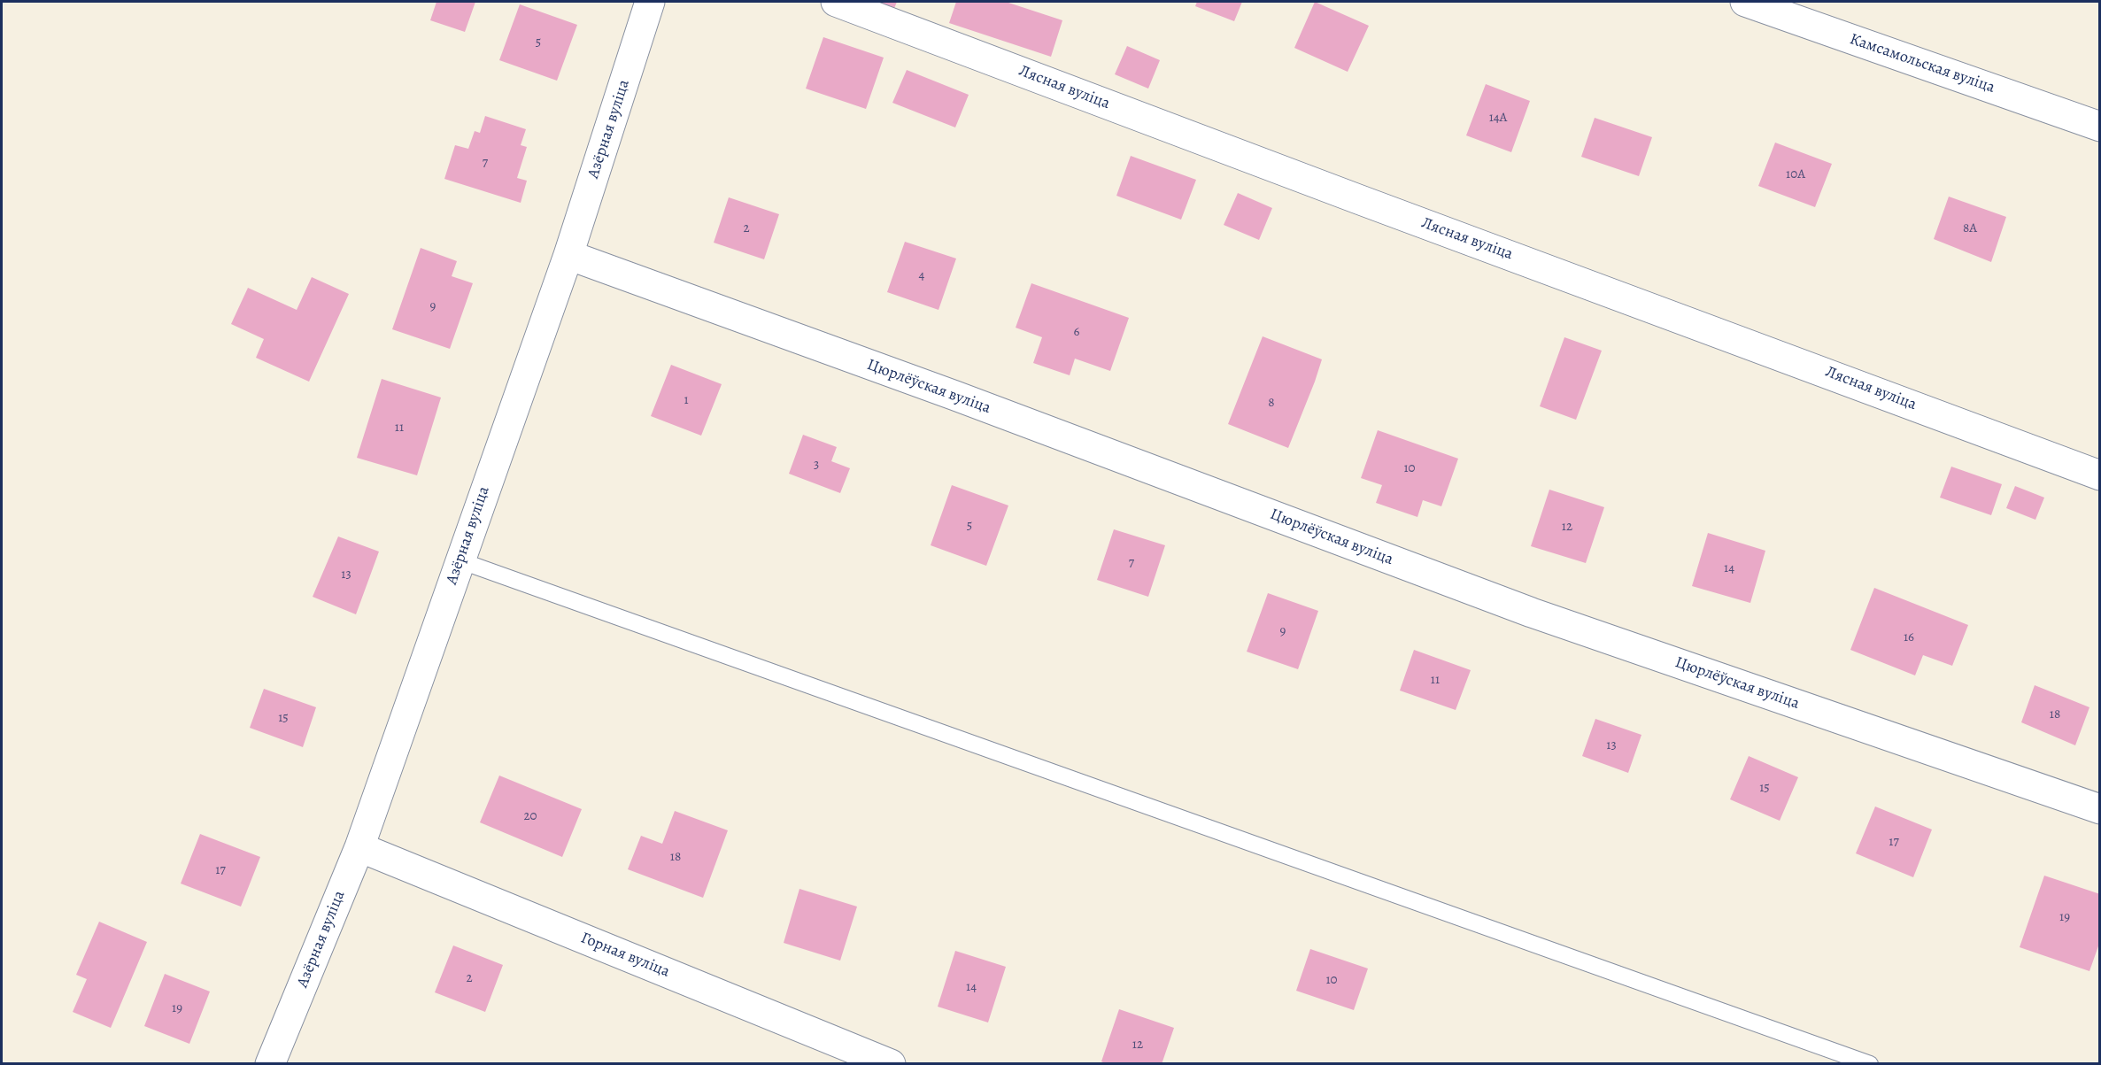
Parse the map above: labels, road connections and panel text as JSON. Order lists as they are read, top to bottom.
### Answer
{
  "streets": {
    "street": [
      "Камсамольская вуліца",
      "Лясная вуліца",
      "Азёрная вуліца",
      "Цюрлёўская вуліца",
      "Горная вуліца"
    ]
  },
  "crossings": [
    ["Азёрная вуліца", "Цюрлёўская вуліца"],
    ["Азёрная вуліца", "Горная вуліца"]
  ],
  "house_numbers": [
    "5",
    "14А",
    "7",
    "10А",
    "2",
    "8А",
    "4",
    "9",
    "6",
    "1",
    "8",
    "11",
    "3",
    "10",
    "5",
    "12",
    "7",
    "14",
    "13",
    "9",
    "16",
    "11",
    "18",
    "15",
    "13",
    "15",
    "20",
    "17",
    "18",
    "17",
    "19",
    "2",
    "10",
    "14",
    "19",
    "12"
  ]
}
